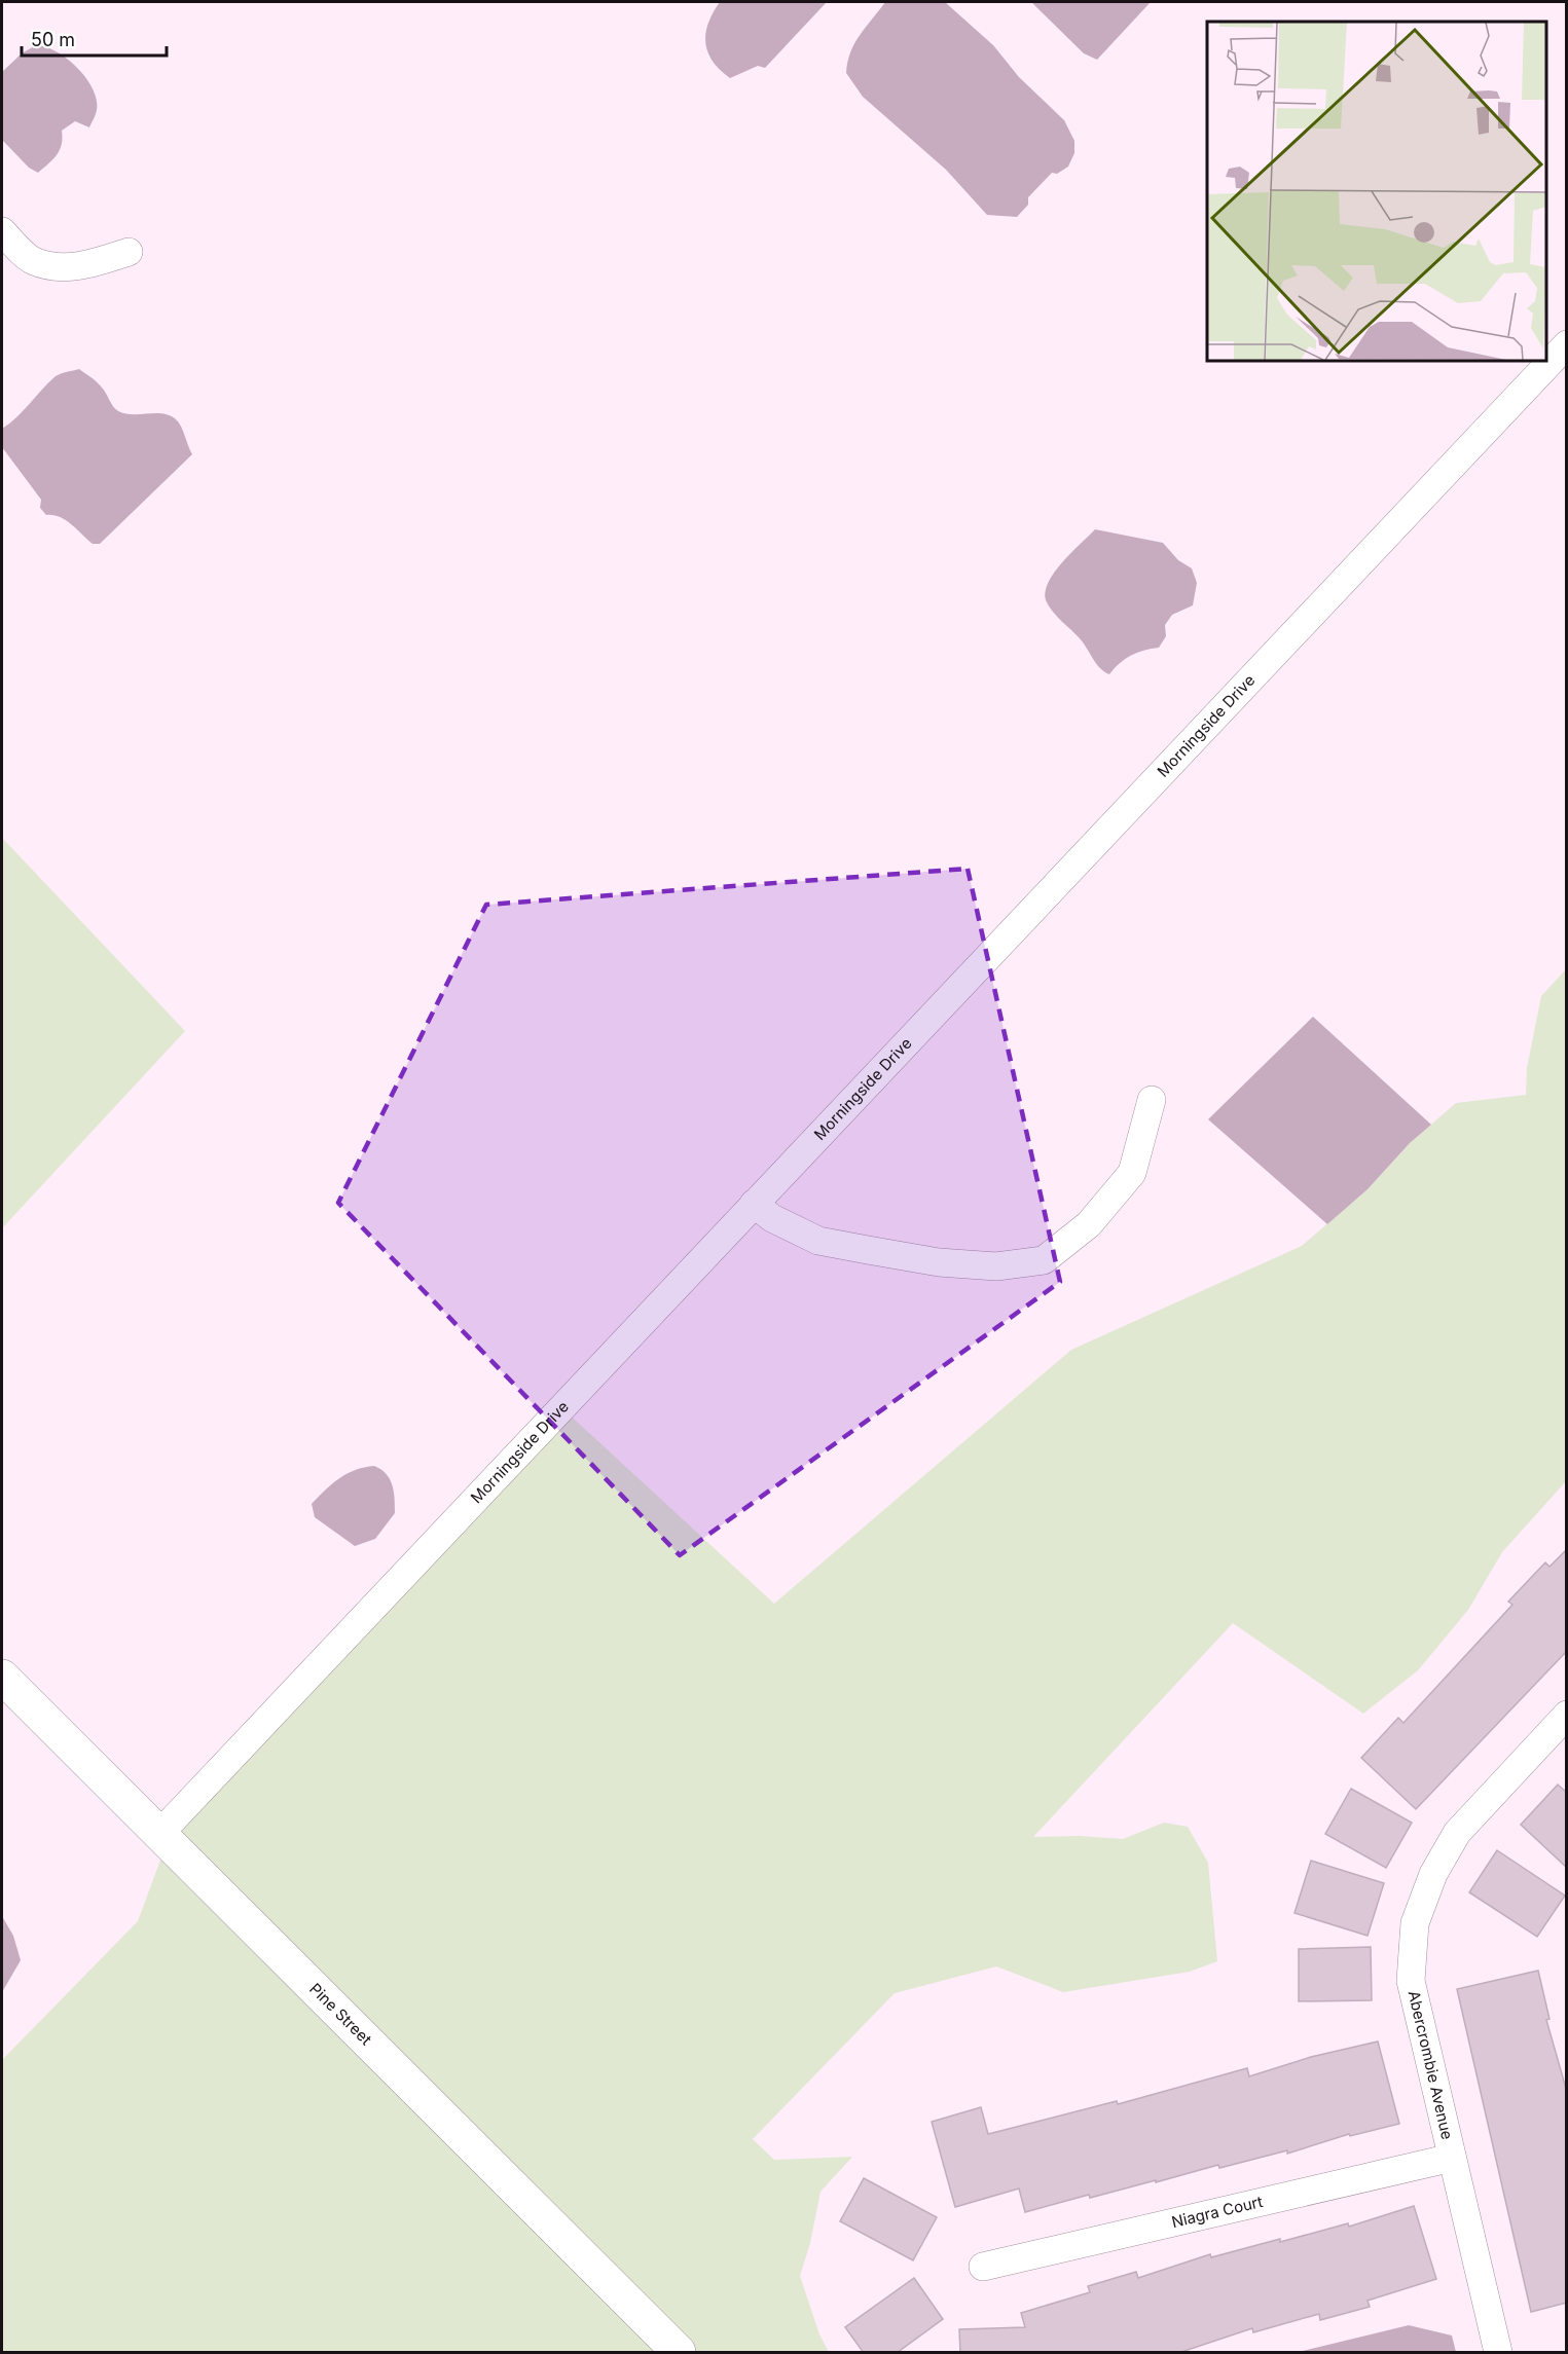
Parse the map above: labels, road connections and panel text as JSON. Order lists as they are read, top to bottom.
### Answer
{
  "streets": {
    "main road": ["Pine Street"],
    "street": ["Morningside Drive", "Abercrombie Avenue", "Niagra Court"]
  },
  "crossings": [
    ["Morningside Drive", "Pine Street"],
    ["Abercrombie Avenue", "Niagra Court"]
  ],
  "scale_bar": "50 m"
}
